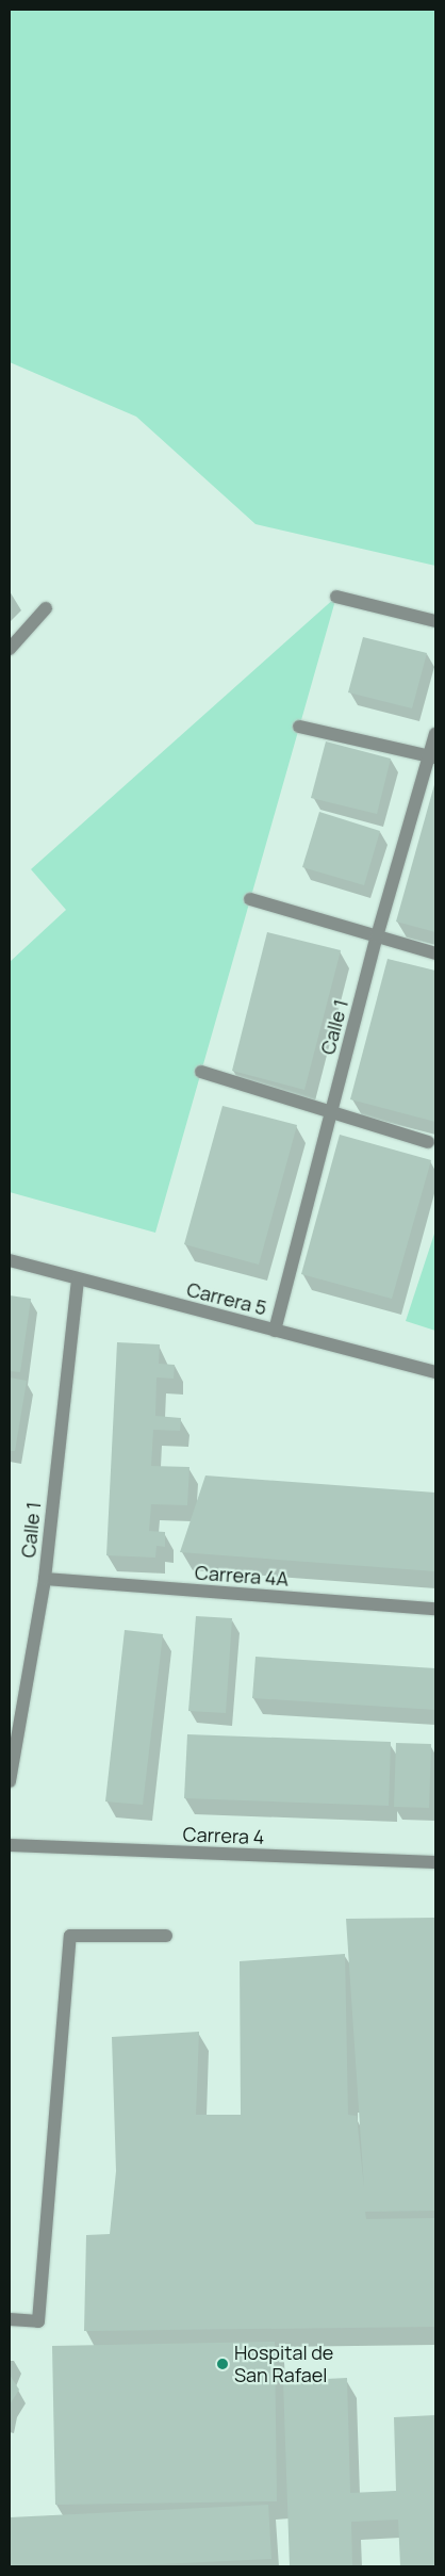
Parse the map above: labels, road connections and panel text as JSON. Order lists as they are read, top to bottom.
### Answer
{
  "streets": {
    "street": [
      "Calle 1",
      "Carrera 5",
      "Carrera 4A",
      "Carrera 4"
    ]
  },
  "crossings": [
    ["Calle 1", "Carrera 5"],
    ["Calle 1", "Carrera 4A"]
  ],
  "places": ["Hospital de San Rafael"]
}
